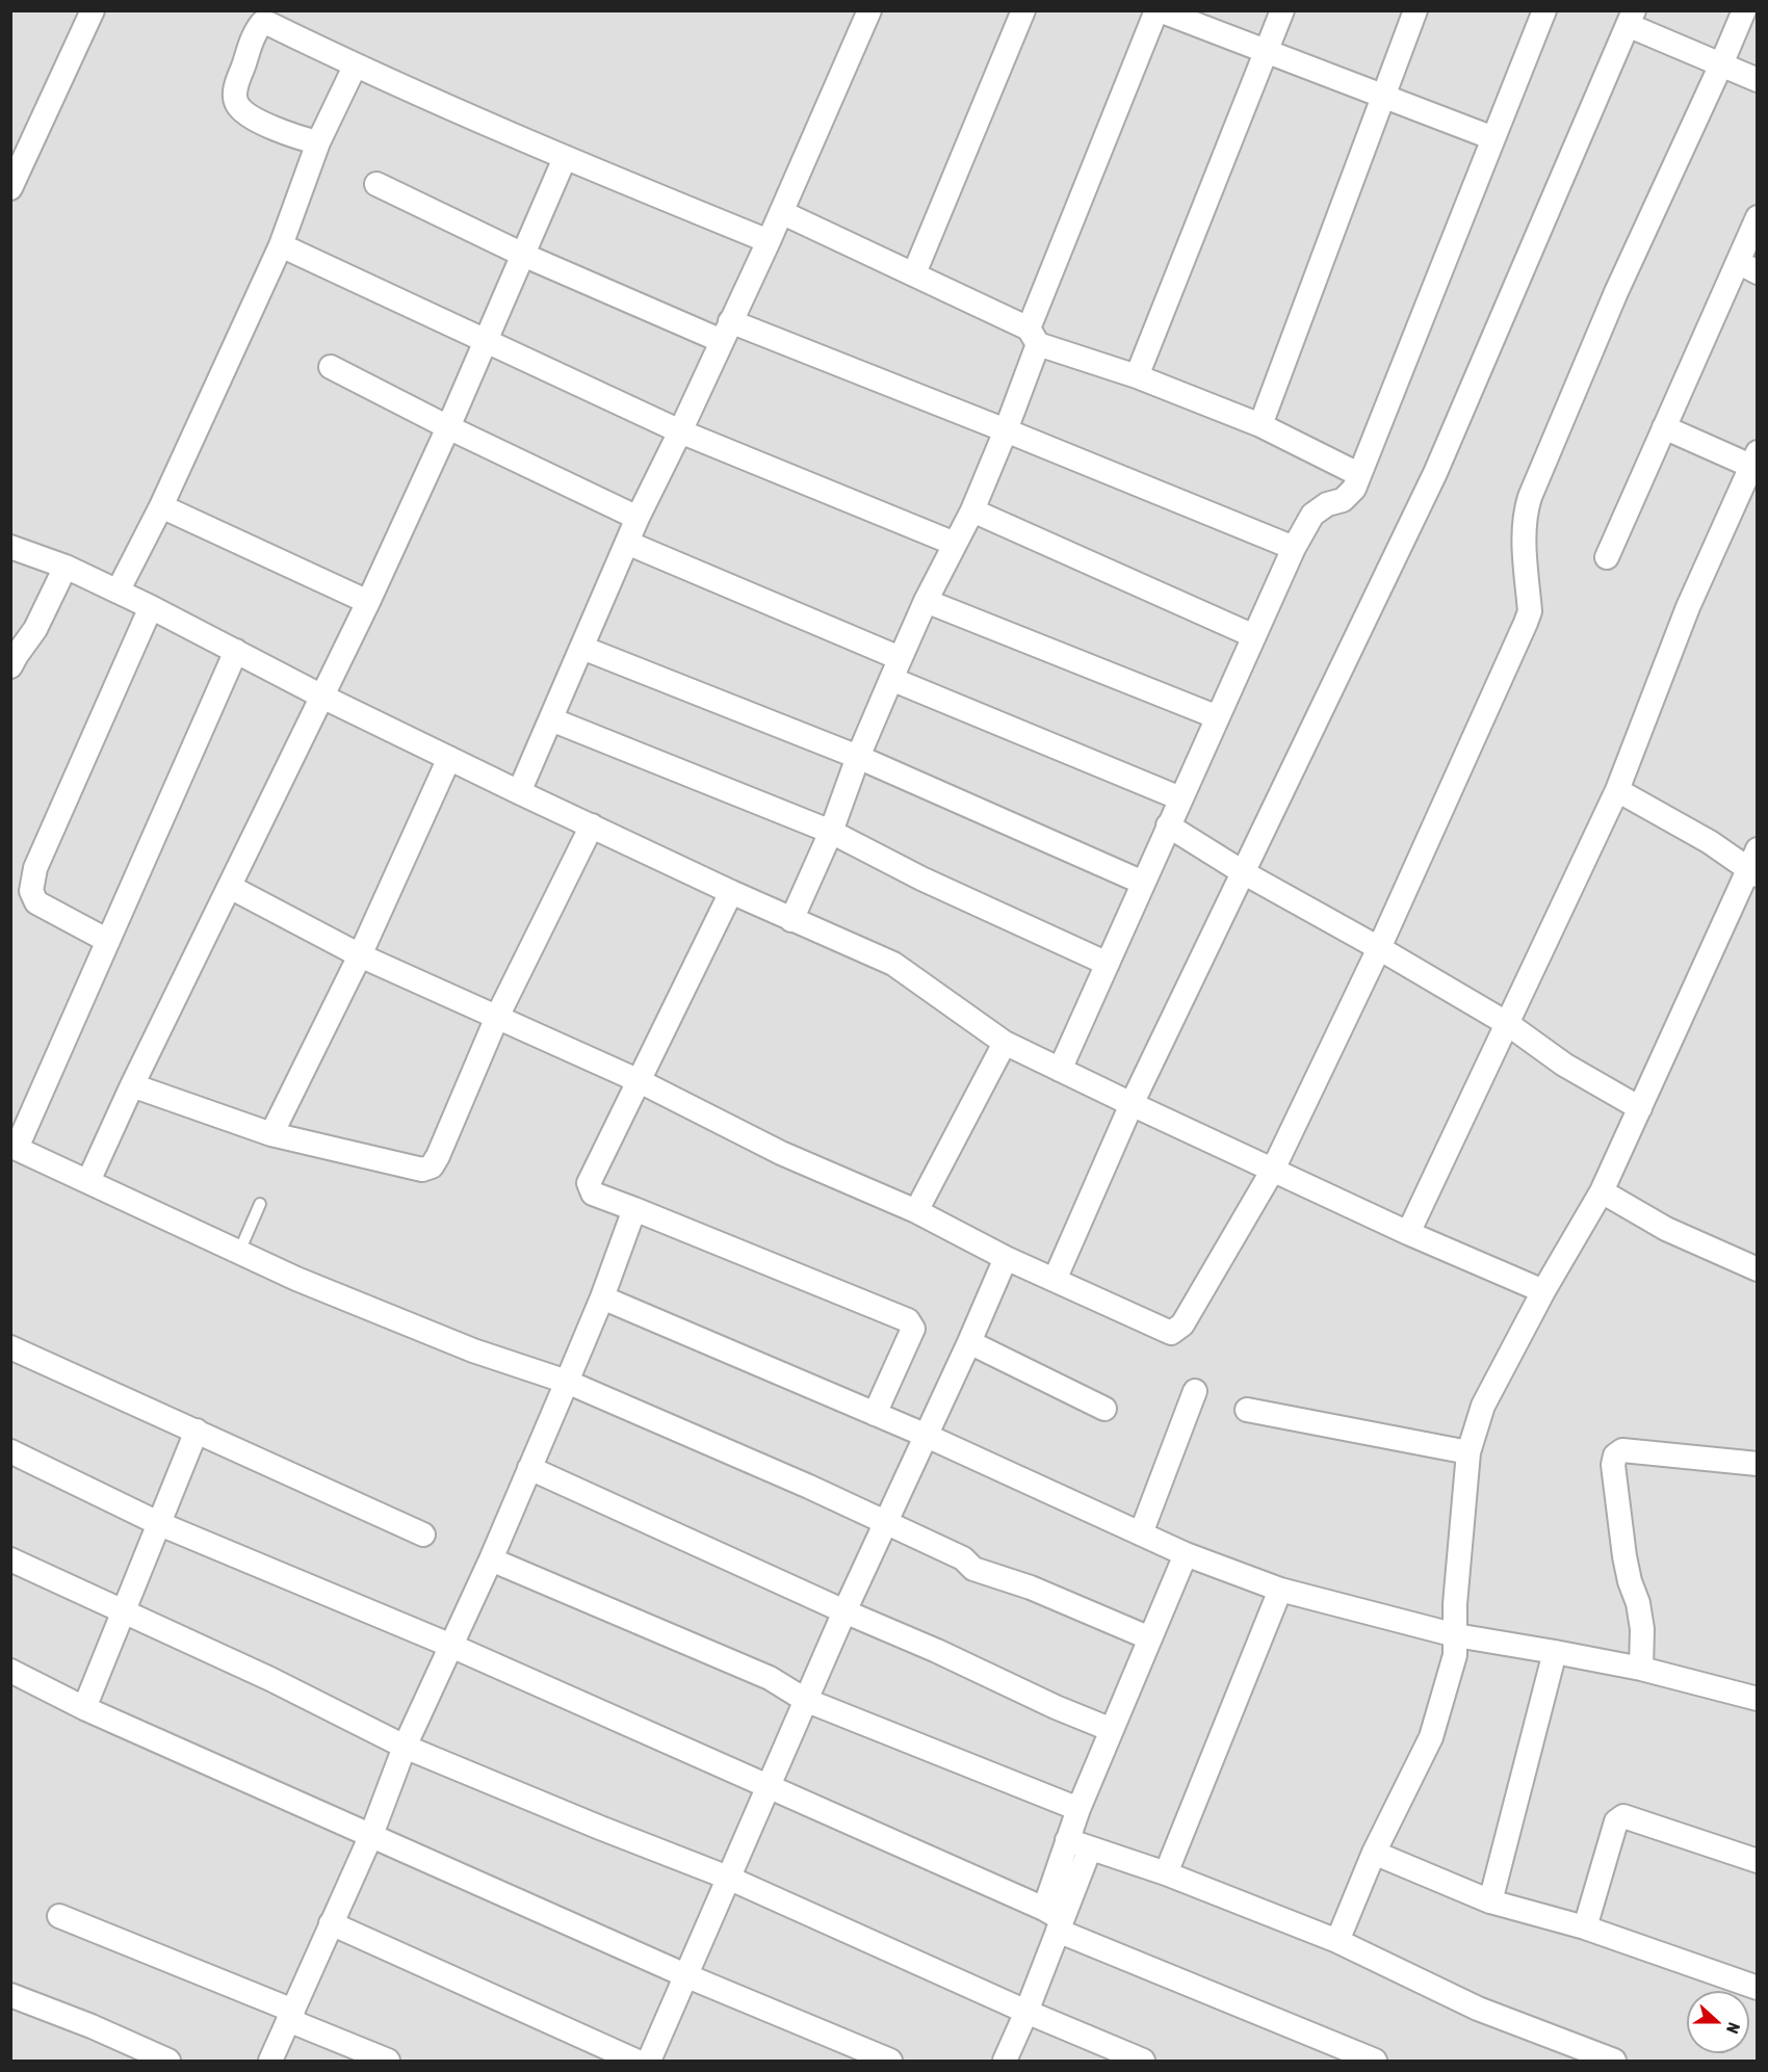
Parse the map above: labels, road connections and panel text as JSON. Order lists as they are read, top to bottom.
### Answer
{
  "north": "right"
}
